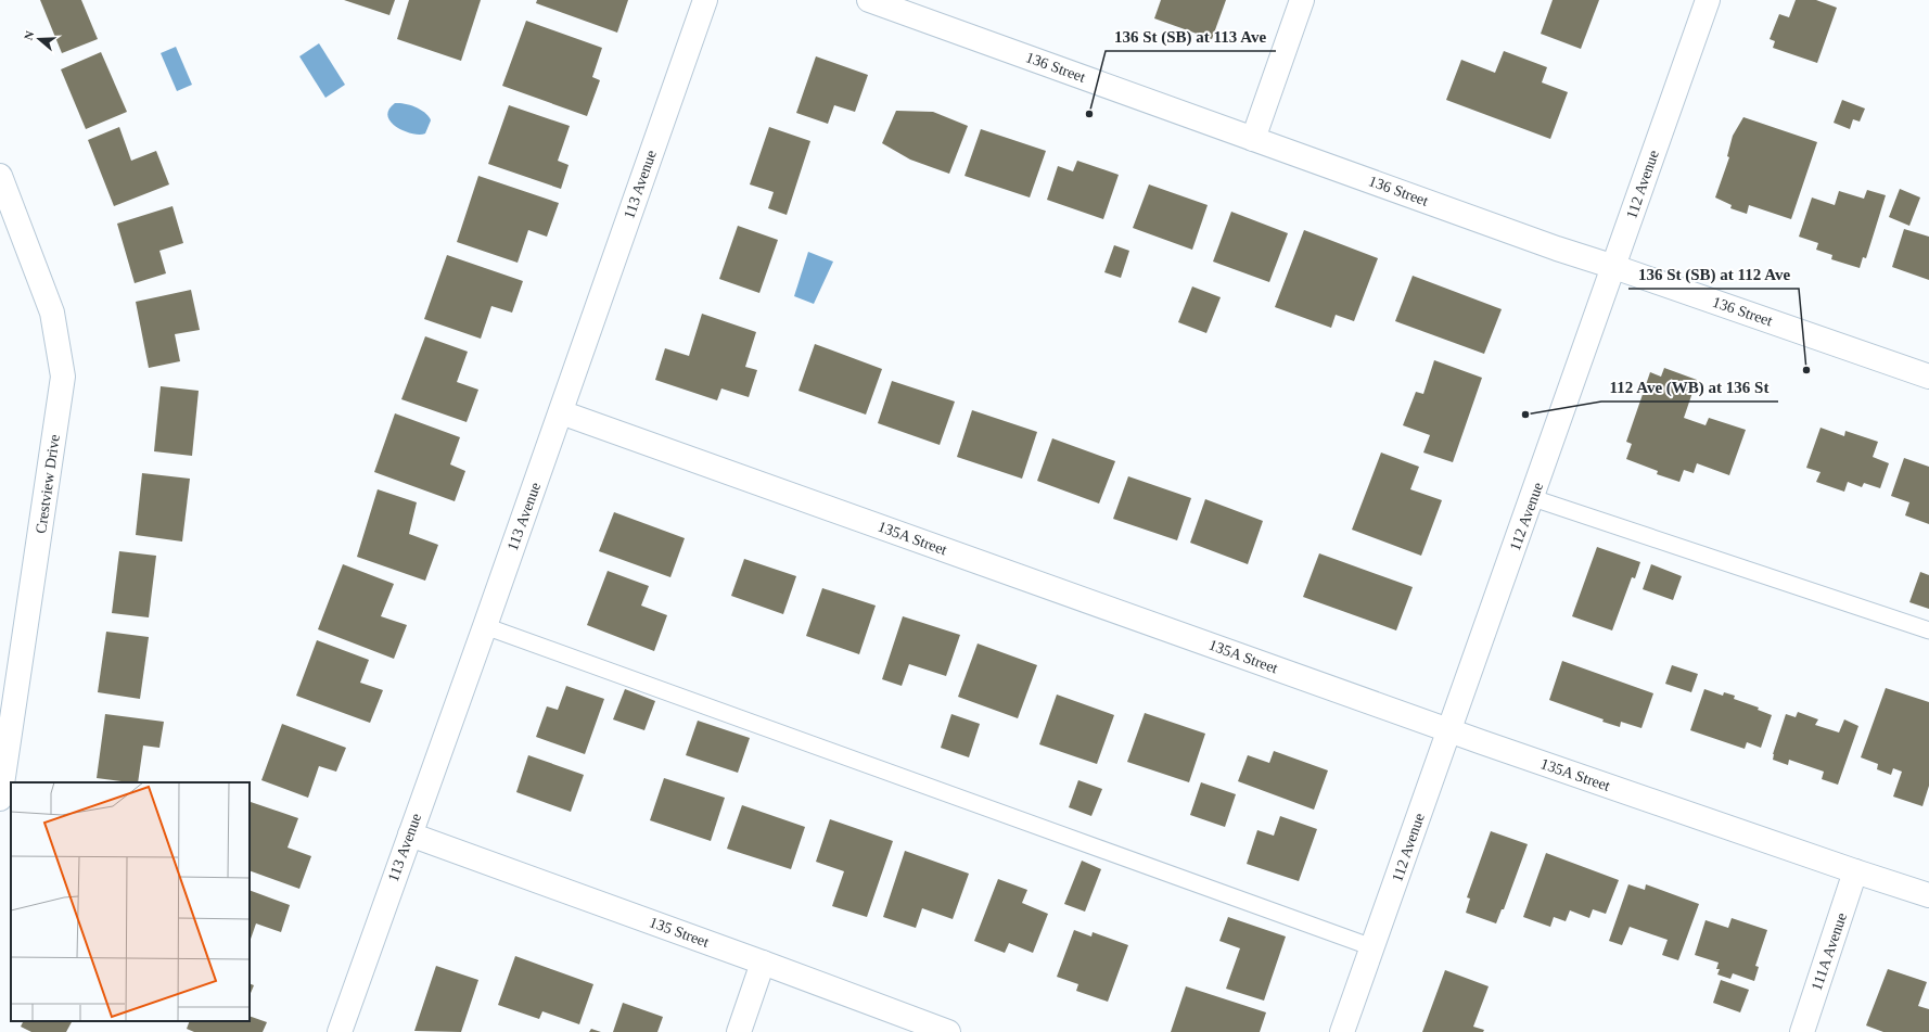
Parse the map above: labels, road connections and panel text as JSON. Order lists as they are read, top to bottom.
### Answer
{
  "streets": {
    "street": [
      "136 Street",
      "113 Avenue",
      "112 Avenue",
      "Crestview Drive",
      "135A Street",
      "135 Street",
      "111A Avenue"
    ]
  },
  "crossings": [
    ["136 Street", "112 Avenue"],
    ["113 Avenue", "135A Street"],
    ["113 Avenue", "135 Street"],
    ["112 Avenue", "135A Street"],
    ["135A Street", "111A Avenue"]
  ],
  "places": ["136 St (SB) at 113 Ave", "136 St (SB) at 112 Ave", "112 Ave (WB) at 136 St"],
  "north": "left"
}
